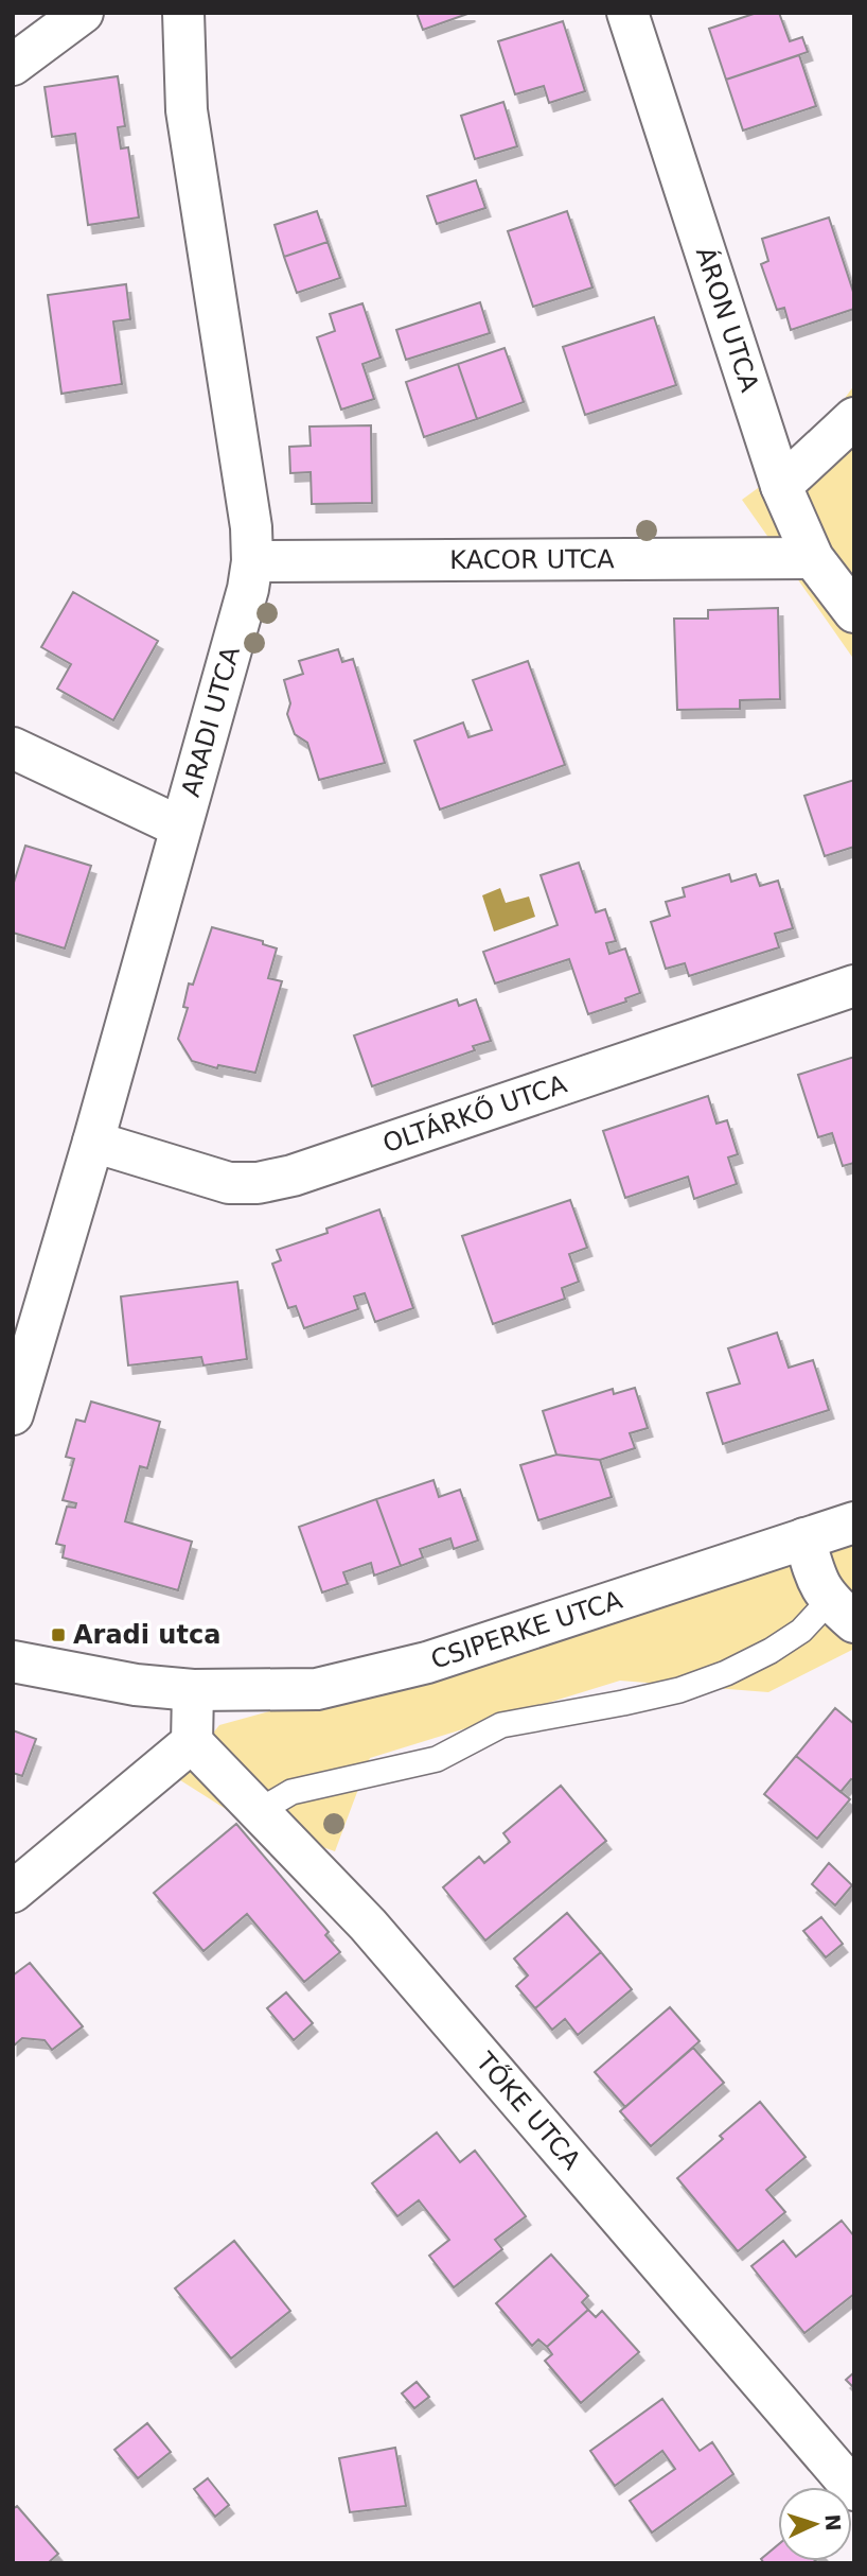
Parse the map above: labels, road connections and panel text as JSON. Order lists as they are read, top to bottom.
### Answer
{
  "streets": {
    "street": [
      "ÁRON UTCA",
      "KACOR UTCA",
      "ARADI UTCA",
      "OLTÁRKŐ UTCA",
      "CSIPERKE UTCA",
      "TŐKE UTCA"
    ]
  },
  "crossings": [
    ["ÁRON UTCA", "KACOR UTCA"],
    ["KACOR UTCA", "ARADI UTCA"],
    ["ARADI UTCA", "OLTÁRKŐ UTCA"]
  ],
  "places": {
    "transit": ["Aradi utca"]
  },
  "north": "right"
}
